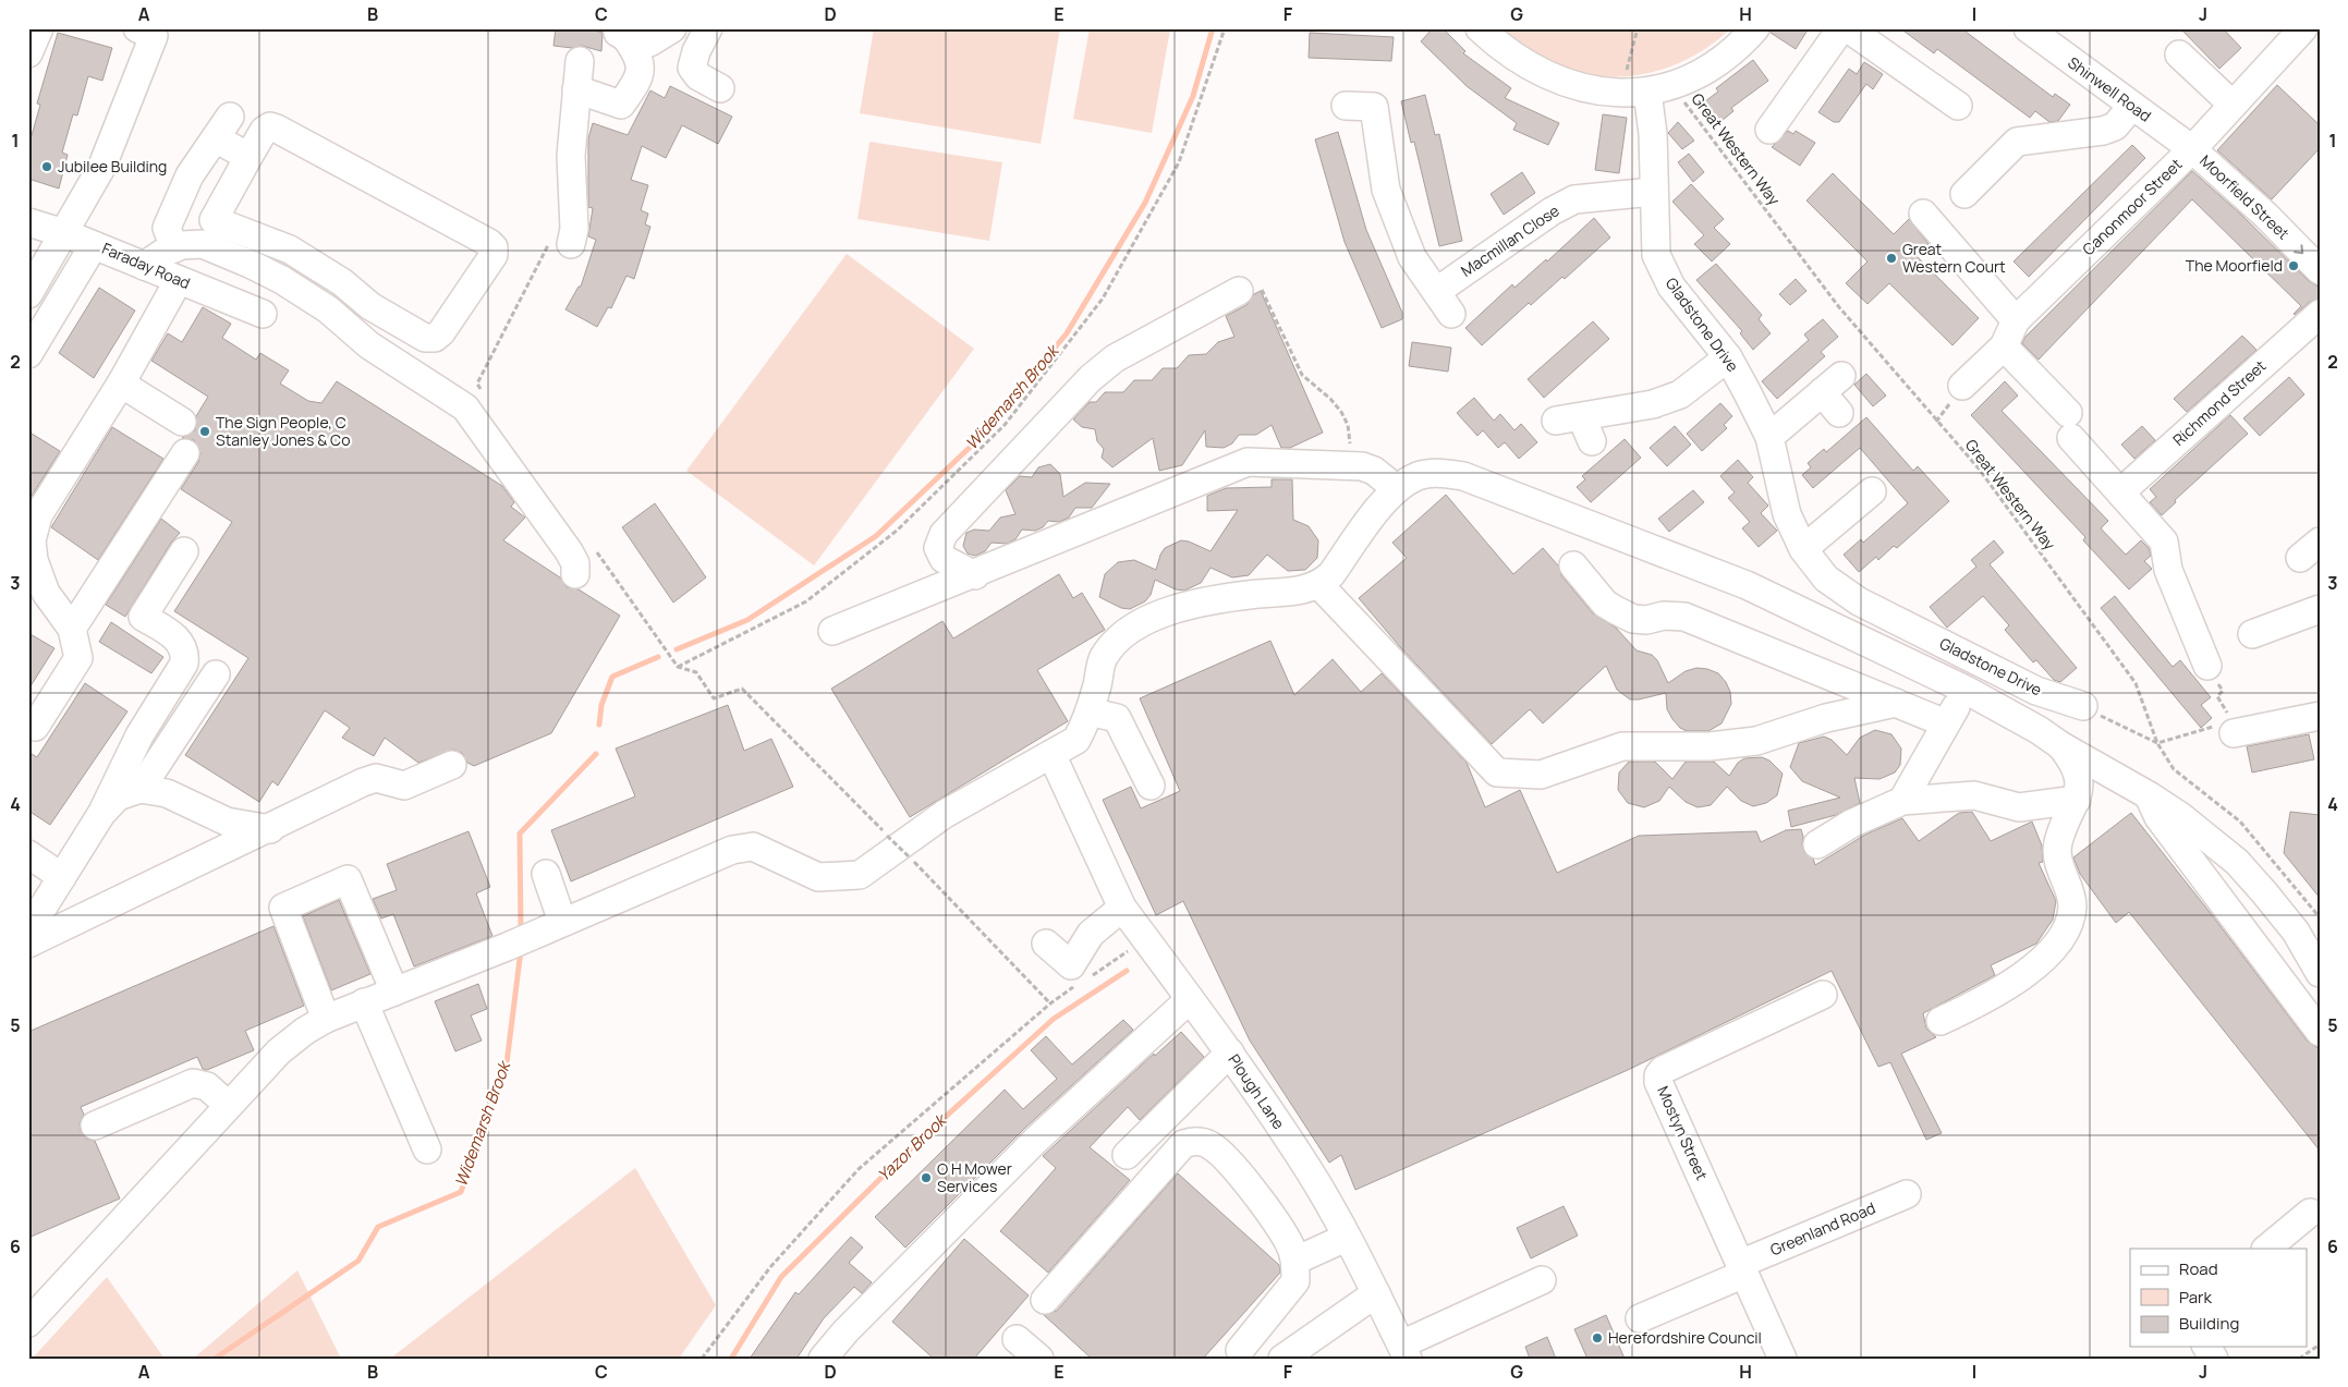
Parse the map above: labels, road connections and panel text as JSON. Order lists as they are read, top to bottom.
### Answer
{
  "streets": {
    "street": [
      "Shinwell Road",
      "Moorfield Street",
      "Canonmoor Street",
      "Macmillan Close",
      "Faraday Road",
      "Gladstone Drive",
      "Richmond Street",
      "Plough Lane",
      "Mostyn Street",
      "Greenland Road"
    ],
    "path": ["Great Western Way"]
  },
  "crossings": [
    ["Shinwell Road", "Moorfield Street"],
    ["Shinwell Road", "Canonmoor Street"],
    ["Great Western Way", "Gladstone Drive"],
    ["Moorfield Street", "Canonmoor Street"],
    ["Macmillan Close", "Gladstone Drive"],
    ["Mostyn Street", "Greenland Road"]
  ],
  "one_way": ["Moorfield Street"],
  "water": ["Widemarsh Brook", "Yazor Brook"],
  "places": [
    "Jubilee Building",
    "Great Western Court",
    "The Moorfield",
    "The Sign People, C Stanley Jones & Co",
    "O H Mower Services",
    "Herefordshire Council"
  ],
  "legend": ["Road", "Park", "Building"],
  "grid": {
    "columns": [
      "A",
      "B",
      "C",
      "D",
      "E",
      "F",
      "G",
      "H",
      "I",
      "J"
    ],
    "rows": [
      "1",
      "2",
      "3",
      "4",
      "5",
      "6"
    ]
  }
}
